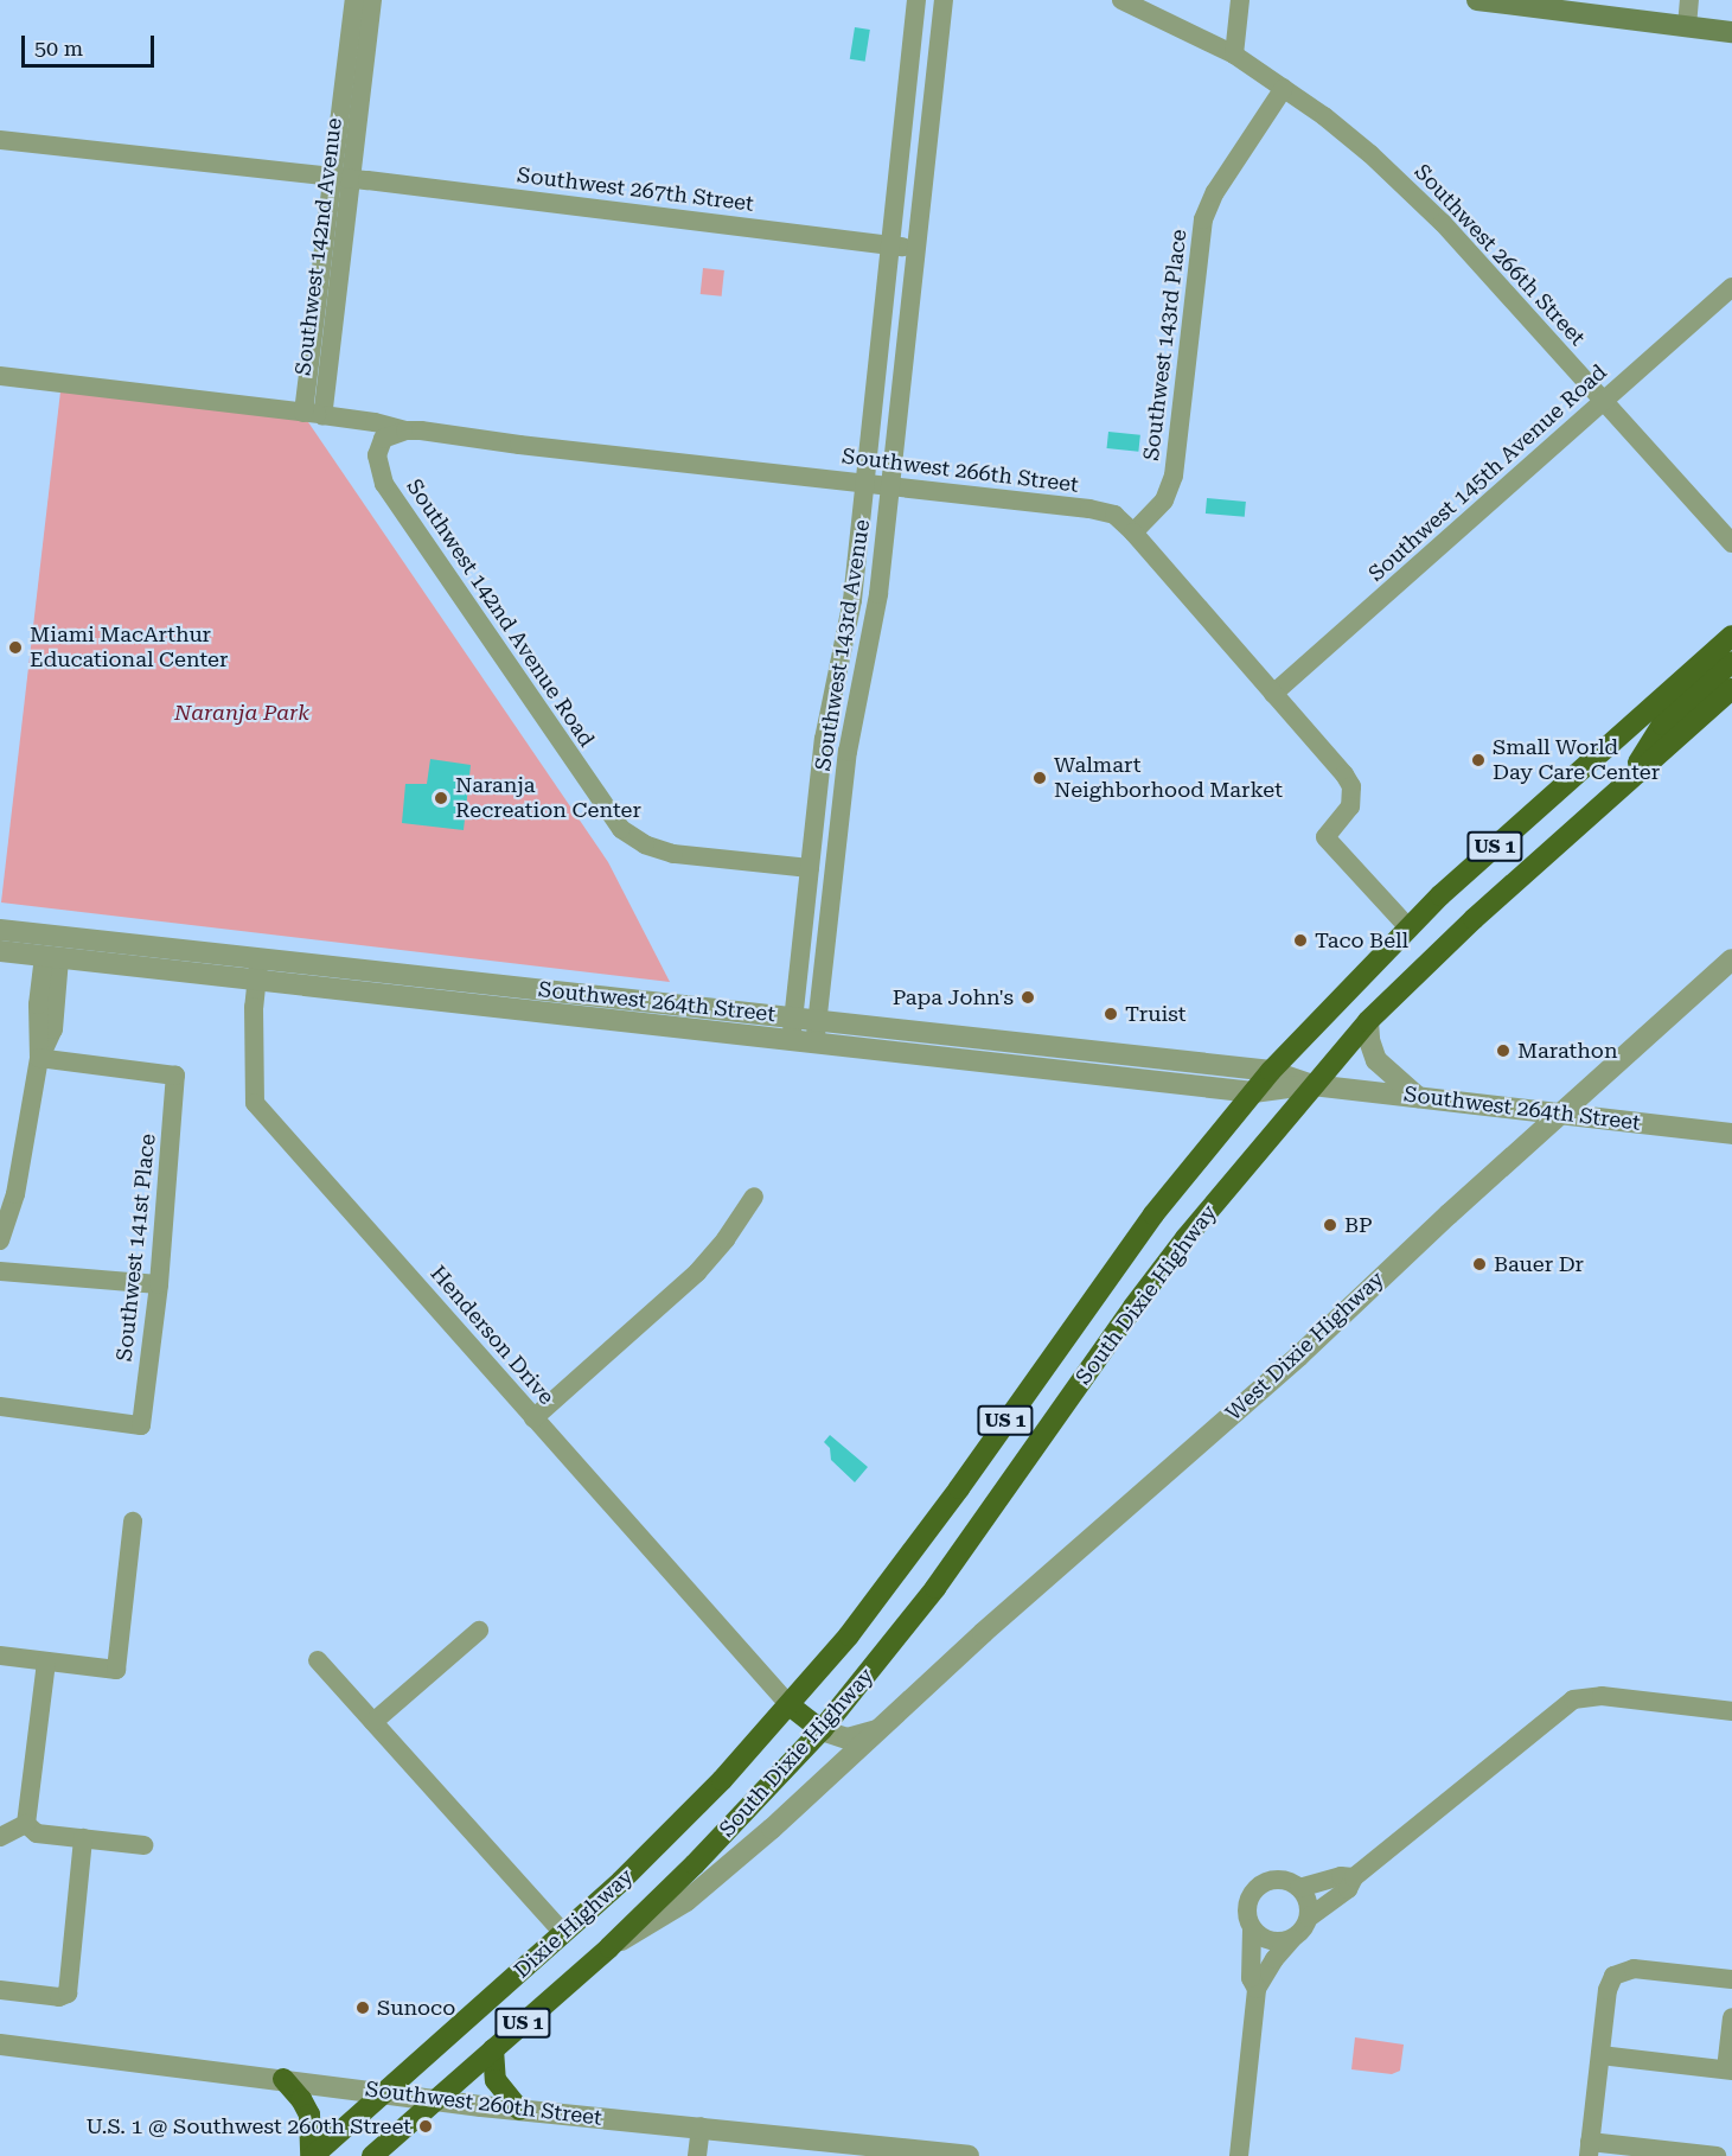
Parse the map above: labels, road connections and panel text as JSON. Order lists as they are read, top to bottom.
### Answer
{
  "streets": {
    "highway": ["US 1", "South Dixie Highway", "Dixie Highway"],
    "street": [
      "Southwest 267th Street",
      "Southwest 142nd Avenue",
      "Southwest 266th Street",
      "Southwest 143rd Place",
      "Southwest 145th Avenue Road",
      "Southwest 142nd Avenue Road",
      "Southwest 143rd Avenue",
      "Southwest 264th Street",
      "Southwest 141st Place",
      "Henderson Drive",
      "West Dixie Highway",
      "Southwest 260th Street"
    ]
  },
  "crossings": [
    ["Southwest 267th Street", "Southwest 142nd Avenue"],
    ["Southwest 267th Street", "Southwest 143rd Avenue"],
    ["Southwest 266th Street", "Southwest 143rd Place"],
    ["Southwest 266th Street", "Southwest 145th Avenue Road"],
    ["Southwest 266th Street", "Southwest 142nd Avenue Road"],
    ["Southwest 266th Street", "Southwest 143rd Avenue"],
    ["Southwest 266th Street", "South Dixie Highway"],
    ["Southwest 142nd Avenue Road", "Southwest 143rd Avenue"],
    ["Southwest 143rd Avenue", "Southwest 264th Street"],
    ["Southwest 264th Street", "South Dixie Highway"],
    ["Southwest 264th Street", "Henderson Drive"],
    ["Southwest 264th Street", "West Dixie Highway"],
    ["South Dixie Highway", "Henderson Drive"],
    ["South Dixie Highway", "West Dixie Highway"],
    ["South Dixie Highway", "Dixie Highway"],
    ["Henderson Drive", "Dixie Highway"],
    ["West Dixie Highway", "Dixie Highway"],
    ["Dixie Highway", "Southwest 260th Street"]
  ],
  "parks": ["Naranja Park"],
  "places": [
    "Miami MacArthur Educational Center",
    "Small World Day Care Center",
    "Walmart Neighborhood Market",
    "Naranja Recreation Center",
    "Taco Bell",
    "Papa John's",
    "Truist",
    "Marathon",
    "BP",
    "Bauer Dr",
    "Sunoco",
    "U.S. 1 @ Southwest 260th Street"
  ],
  "scale_bar": "50 m"
}
